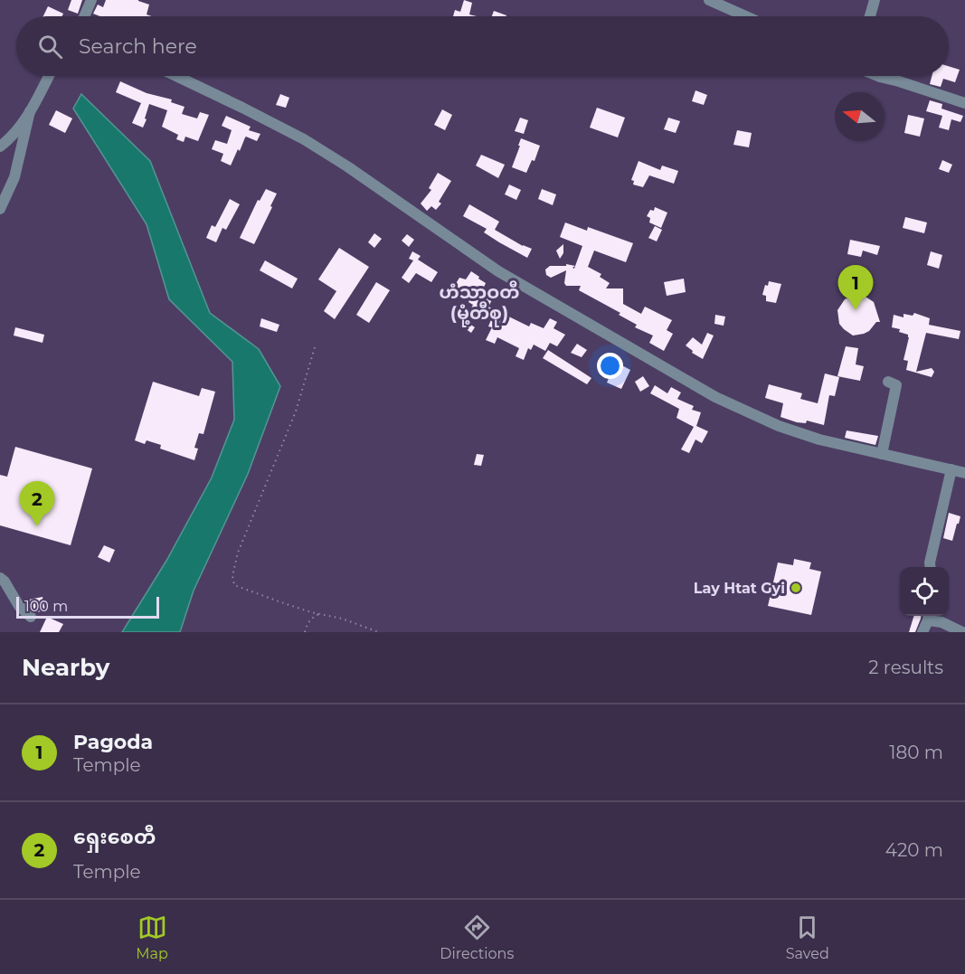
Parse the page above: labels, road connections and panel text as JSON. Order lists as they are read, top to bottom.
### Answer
{
  "districts": ["ဟံသာဝတီ (မုံ့တီစု)"],
  "places": ["Lay Htat Gyi"],
  "scale_bar": "100 m",
  "north": "left",
  "page": {
    "search": "Search here",
    "pins": ["1", "2"],
    "scale": "100 m",
    "heading": ["Nearby", "2 results"],
    "list": [
      {
        "mark": "1",
        "name": "Pagoda",
        "note": "Temple",
        "value": "180 m"
      },
      {
        "mark": "2",
        "name": "ရှေးစေတီ",
        "note": "Temple",
        "value": "420 m"
      }
    ],
    "nav": ["Map", "Directions", "Saved"]
  }
}
